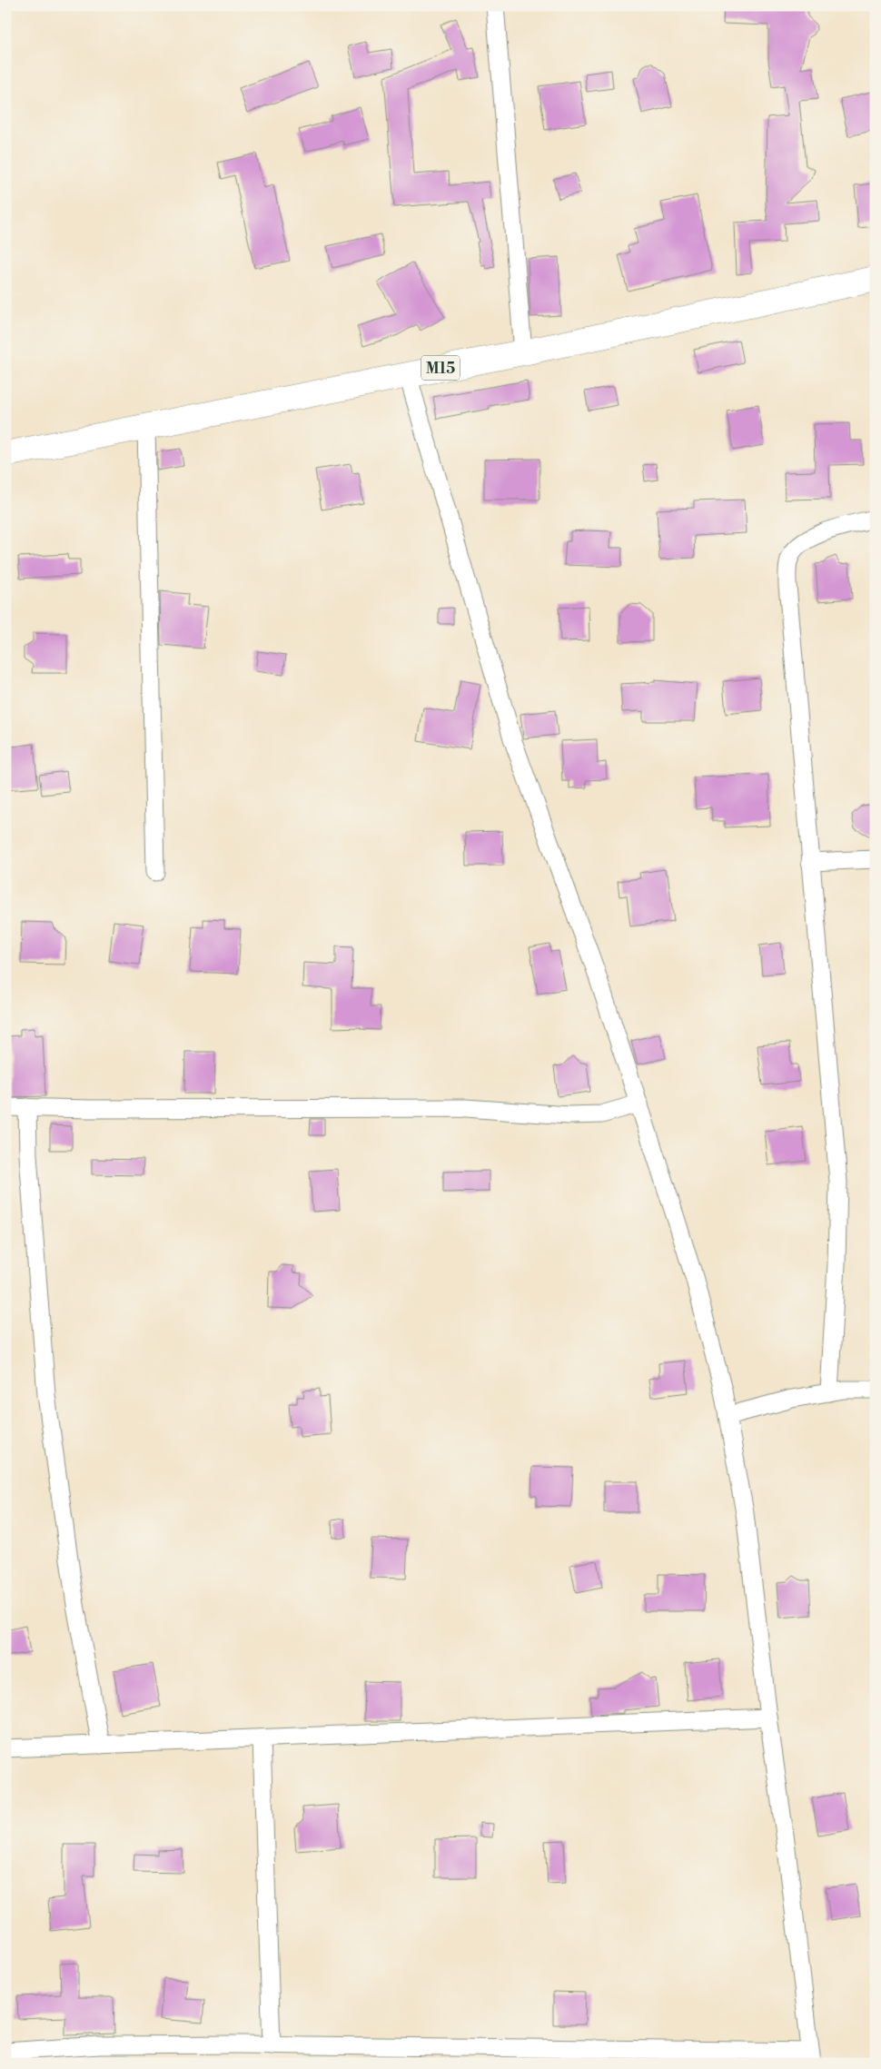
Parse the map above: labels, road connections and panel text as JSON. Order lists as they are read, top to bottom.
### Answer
{
  "streets": {
    "highway": ["M15"]
  }
}
